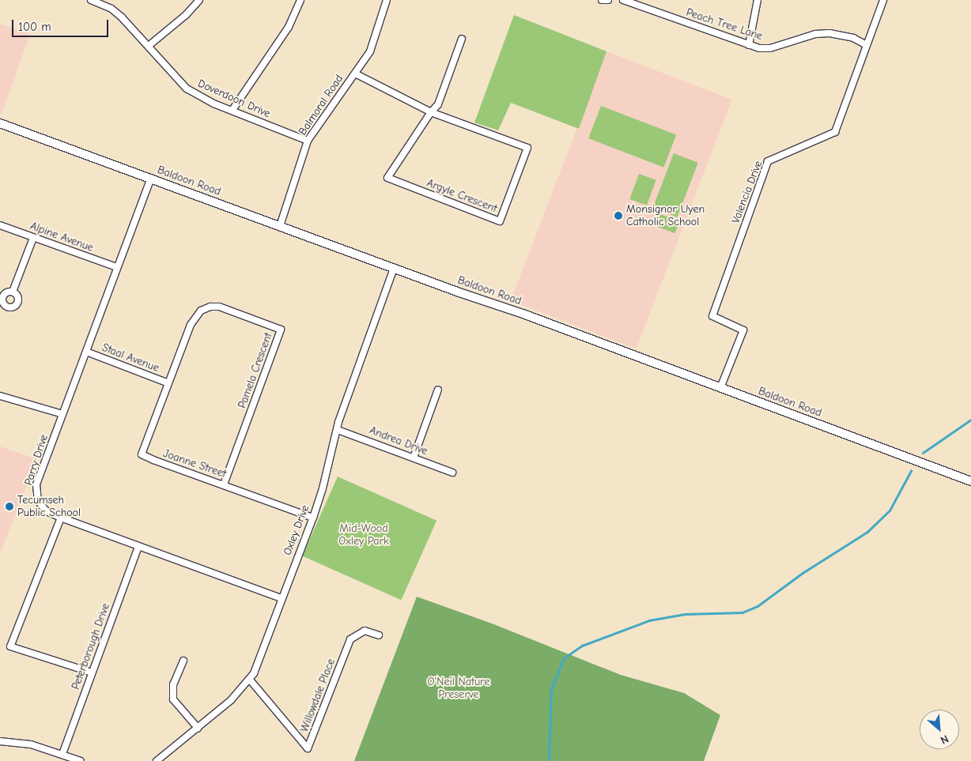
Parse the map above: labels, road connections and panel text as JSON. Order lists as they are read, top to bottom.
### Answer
{
  "streets": {
    "street": [
      "Peach Tree Lane",
      "Doverdoon Drive",
      "Balmoral Road",
      "Baldoon Road",
      "Valencia Drive",
      "Argyle Crescent",
      "Alpine Avenue",
      "Staal Avenue",
      "Pamela Crescent",
      "Andrea Drive",
      "Parry Drive",
      "Joanne Street",
      "Oxley Drive",
      "Peterborough Drive",
      "Willowdale Place"
    ]
  },
  "crossings": [
    ["Peach Tree Lane", "Valencia Drive"],
    ["Doverdoon Drive", "Balmoral Road"],
    ["Balmoral Road", "Baldoon Road"],
    ["Balmoral Road", "Argyle Crescent"],
    ["Baldoon Road", "Valencia Drive"],
    ["Baldoon Road", "Parry Drive"],
    ["Baldoon Road", "Oxley Drive"],
    ["Alpine Avenue", "Parry Drive"],
    ["Staal Avenue", "Pamela Crescent"],
    ["Staal Avenue", "Parry Drive"],
    ["Staal Avenue", "Joanne Street"],
    ["Pamela Crescent", "Joanne Street"],
    ["Andrea Drive", "Oxley Drive"],
    ["Parry Drive", "Oxley Drive"],
    ["Parry Drive", "Peterborough Drive"],
    ["Joanne Street", "Oxley Drive"],
    ["Oxley Drive", "Willowdale Place"]
  ],
  "parks": ["Mid-Wood Oxley Park", "O'Neil Nature Preserve"],
  "places": ["Monsignor Uyen Catholic School", "Tecumseh Public School"],
  "scale_bar": "100 m",
  "north": "bottom right"
}
